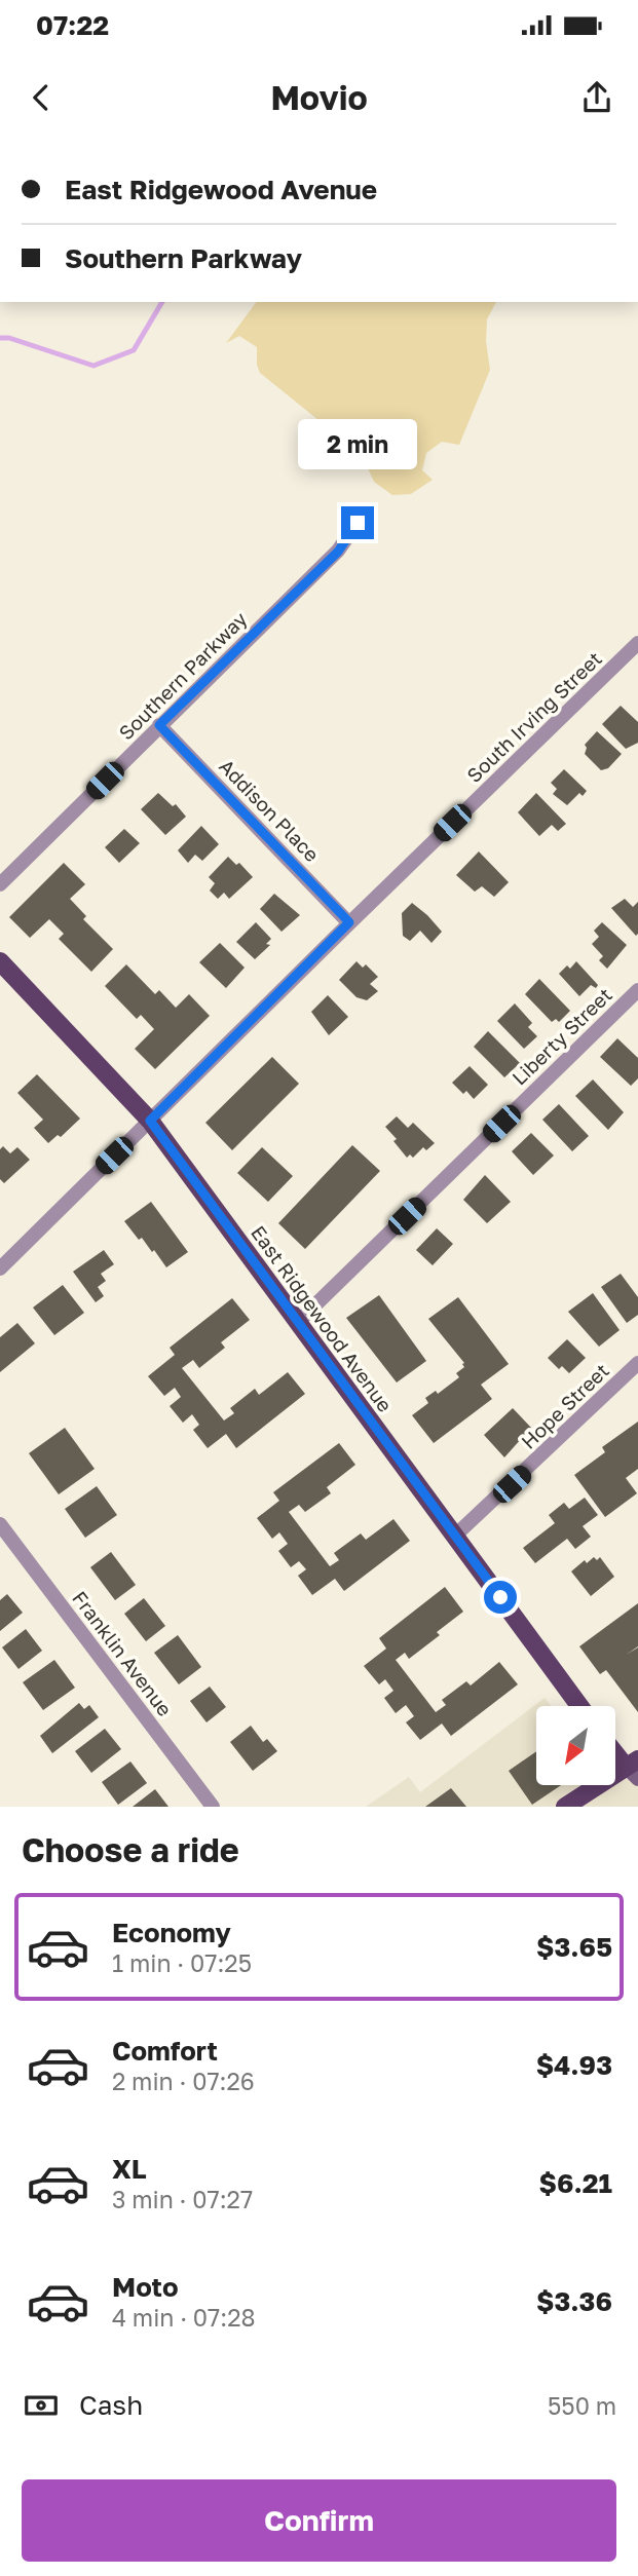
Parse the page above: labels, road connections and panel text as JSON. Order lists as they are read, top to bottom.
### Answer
{
  "streets": {
    "main road": ["East Ridgewood Avenue"],
    "street": [
      "Southern Parkway",
      "South Irving Street",
      "Addison Place",
      "Liberty Street",
      "Hope Street",
      "Franklin Avenue"
    ]
  },
  "crossings": [
    ["Southern Parkway", "Addison Place"],
    ["South Irving Street", "Addison Place"],
    ["South Irving Street", "East Ridgewood Avenue"],
    ["Liberty Street", "East Ridgewood Avenue"],
    ["East Ridgewood Avenue", "Hope Street"]
  ],
  "north": "bottom left",
  "page": {
    "status": "07:22",
    "header": "Movio",
    "banner": ["East Ridgewood Avenue", "Southern Parkway"],
    "bubble": "2 min",
    "heading": "Choose a ride",
    "list": [
      {
        "name": "Economy",
        "note": "1 min · 07:25",
        "value": "$3.65"
      },
      {
        "name": "Comfort",
        "note": "2 min · 07:26",
        "value": "$4.93"
      },
      {
        "name": "XL",
        "note": "3 min · 07:27",
        "value": "$6.21"
      },
      {
        "name": "Moto",
        "note": "4 min · 07:28",
        "value": "$3.36"
      }
    ],
    "pay": ["Cash", "550 m"],
    "buttons": "Confirm"
  }
}
